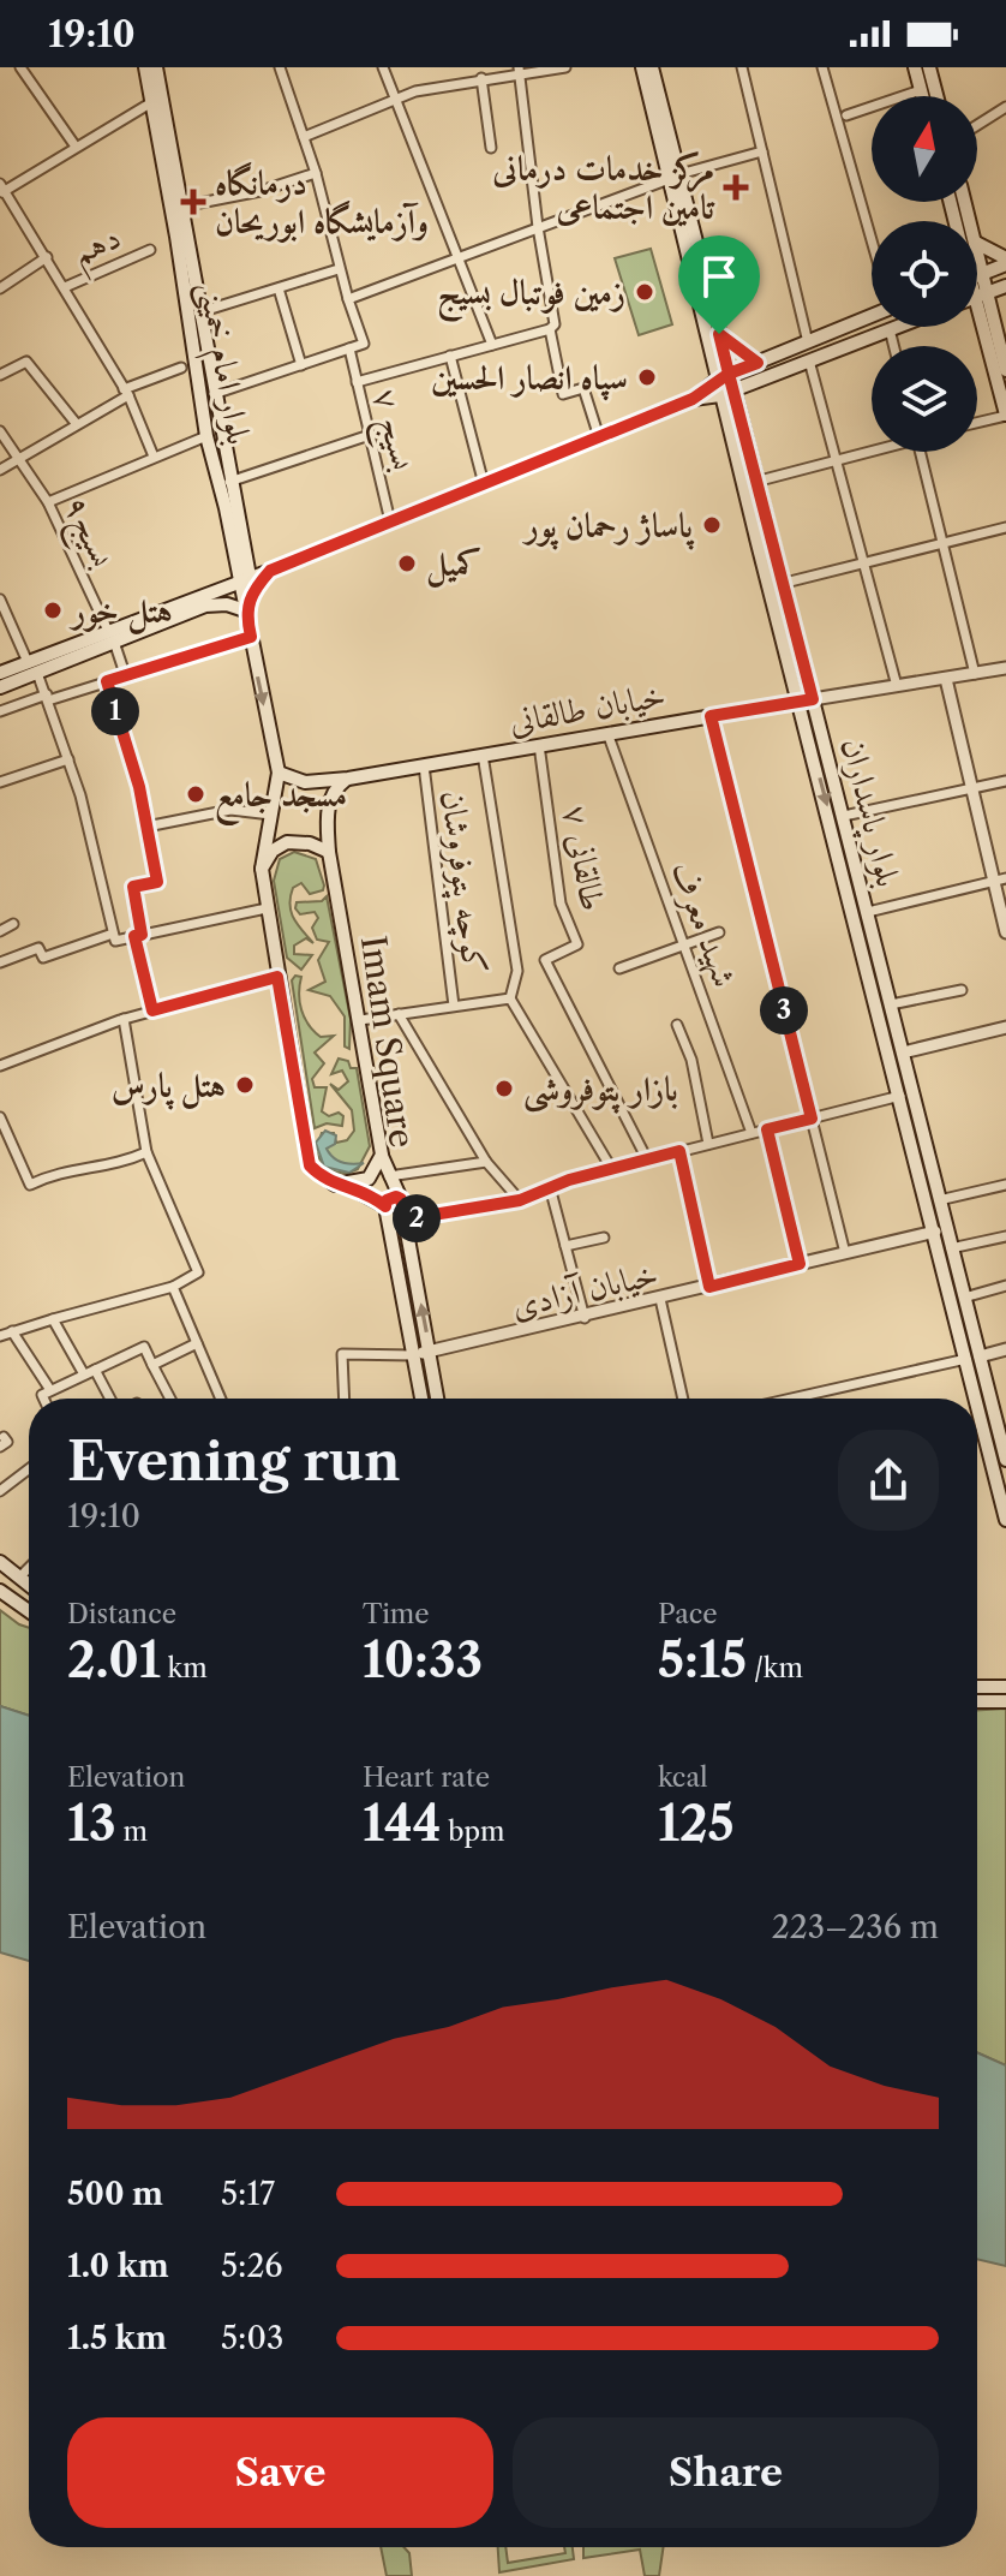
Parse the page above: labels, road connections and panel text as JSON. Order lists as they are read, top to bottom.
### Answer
{
  "streets": {
    "main road": [
      "بلوار امام خمینی",
      "خیابان طالقانی",
      "بلوار پاسداران",
      "Imam Square"
    ],
    "street": [
      "دهم",
      "بسیج ۷",
      "بسیج۹",
      "طالقانی ۷",
      "کوچه پتوفروشان",
      "شهید معرف",
      "خیابان آزادی"
    ]
  },
  "crossings": [
    ["بلوار امام خمینی", "خیابان طالقانی"],
    ["خیابان طالقانی", "بلوار پاسداران"],
    ["خیابان طالقانی", "طالقانی ۷"],
    ["خیابان طالقانی", "کوچه پتوفروشان"],
    ["خیابان طالقانی", "شهید معرف"],
    ["خیابان طالقانی", "Imam Square"],
    ["بلوار پاسداران", "خیابان آزادی"],
    ["کوچه پتوفروشان", "Imam Square"]
  ],
  "places": {
    "health": ["مرکز خدمات درمانی تامین اجتماعی", "درمانگاه وآزمایشگاه ابوریحان"],
    "other": [
      "زمین فوتبال بسیج",
      "سپاه انصار الحسین",
      "پاساژ رحمان پور",
      "کمیل",
      "هتل خور",
      "مسجد جامع",
      "هتل پارس",
      "بازار پتوفروشی"
    ]
  },
  "north": "top",
  "page": {
    "status": "19:10",
    "pins": ["1", "3", "2"],
    "heading": ["Evening run", "19:10"],
    "stats": [
      ["Distance", "2.01 km"],
      ["Time", "10:33"],
      ["Pace", "5:15 /km"],
      ["Elevation", "13 m"],
      ["Heart rate", "144 bpm"],
      ["kcal", "125"]
    ],
    "chart": ["Elevation", "223–236 m"],
    "list": [
      {
        "name": "500 m",
        "note": "5:17"
      },
      {
        "name": "1.0 km",
        "note": "5:26"
      },
      {
        "name": "1.5 km",
        "note": "5:03"
      }
    ],
    "buttons": ["Save", "Share"]
  }
}
